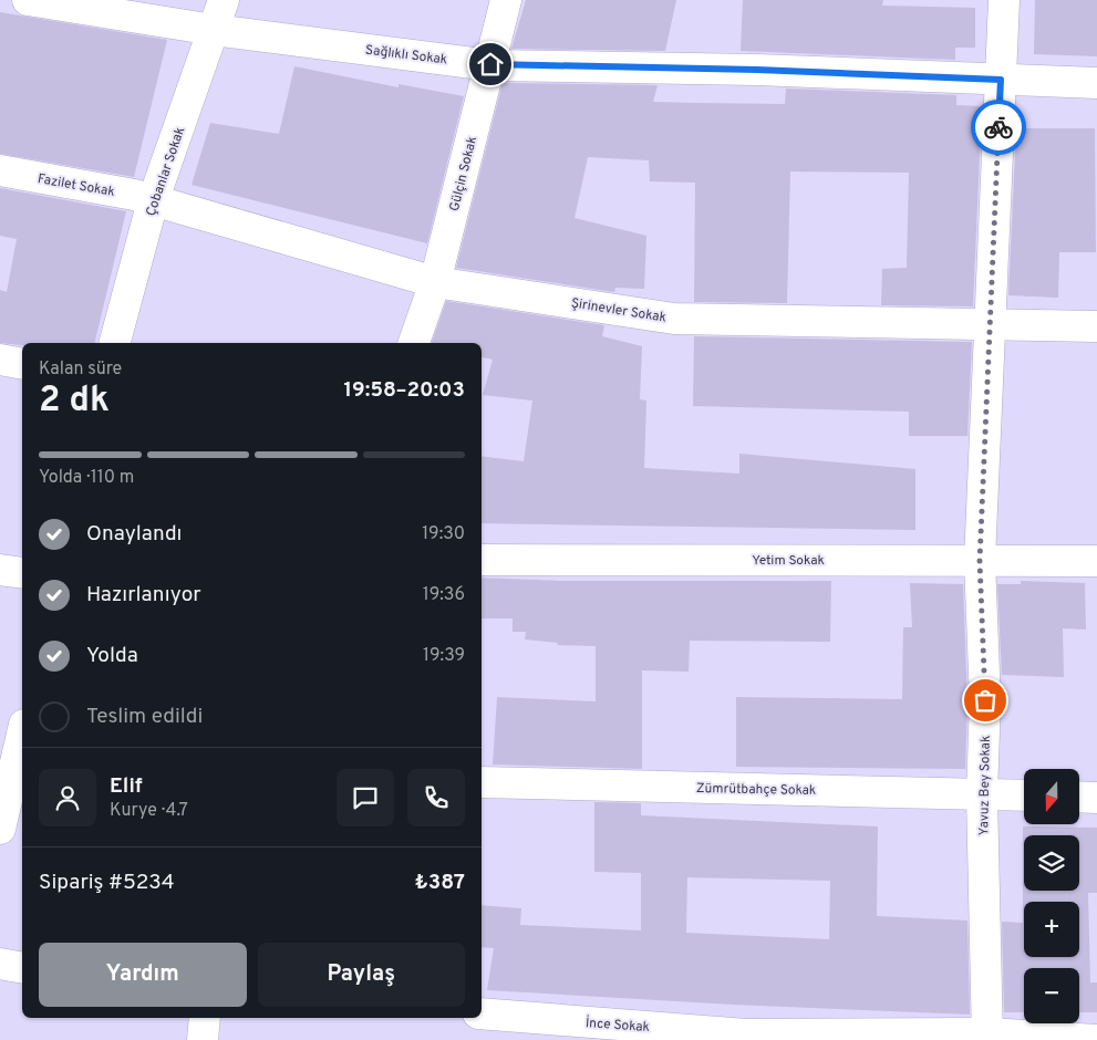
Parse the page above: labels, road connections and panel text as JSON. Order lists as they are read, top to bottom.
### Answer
{
  "streets": {
    "street": [
      "Sağlıklı Sokak",
      "Çobanlar Sokak",
      "Gülçin Sokak",
      "Fazilet Sokak",
      "Şirinevler Sokak",
      "Yetim Sokak",
      "Yavuz Bey Sokak",
      "Zümrütbahçe Sokak",
      "İnce Sokak"
    ]
  },
  "crossings": [
    ["Sağlıklı Sokak", "Çobanlar Sokak"],
    ["Sağlıklı Sokak", "Gülçin Sokak"],
    ["Sağlıklı Sokak", "Yavuz Bey Sokak"],
    ["Çobanlar Sokak", "Fazilet Sokak"],
    ["Çobanlar Sokak", "Şirinevler Sokak"],
    ["Gülçin Sokak", "Şirinevler Sokak"],
    ["Fazilet Sokak", "Şirinevler Sokak"],
    ["Şirinevler Sokak", "Yavuz Bey Sokak"],
    ["Yetim Sokak", "Yavuz Bey Sokak"],
    ["Yavuz Bey Sokak", "Zümrütbahçe Sokak"],
    ["Yavuz Bey Sokak", "İnce Sokak"]
  ],
  "north": "bottom",
  "page": {
    "heading": ["2 dk", "Kalan süre", "19:58–20:03"],
    "panel": [
      "Elif",
      "Kurye · 4.7",
      "Sipariş #5234",
      "₺387"
    ],
    "bar": "Yolda · 110 m",
    "list": [
      ["Onaylandı", "19:30"],
      ["Hazırlanıyor", "19:36"],
      ["Yolda", "19:39"],
      "Teslim edildi"
    ],
    "map_buttons": ["+", "−"],
    "buttons": ["Yardım", "Paylaş"]
  }
}
